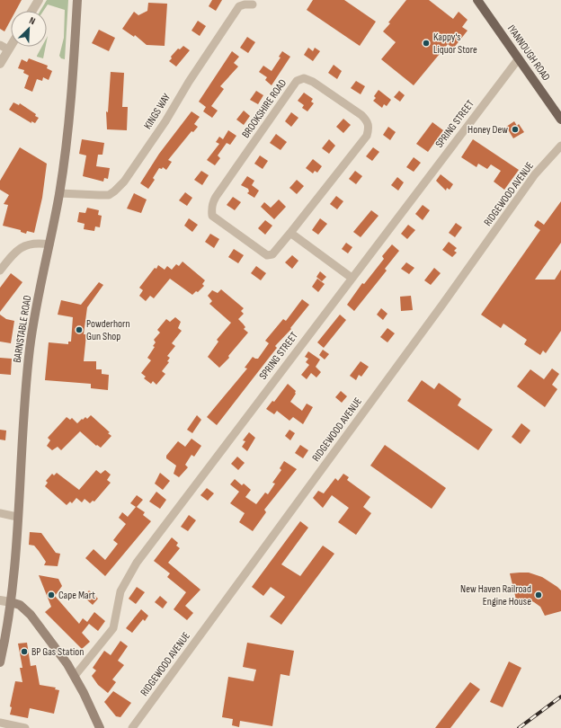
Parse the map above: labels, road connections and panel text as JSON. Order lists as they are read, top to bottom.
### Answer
{
  "streets": {
    "main road": ["IYANNOUGH ROAD", "BARNSTABLE ROAD"],
    "street": [
      "BROOKSHIRE ROAD",
      "KINGS WAY",
      "SPRING STREET",
      "RIDGEWOOD AVENUE"
    ]
  },
  "crossings": [
    ["IYANNOUGH ROAD", "SPRING STREET"],
    ["KINGS WAY", "BARNSTABLE ROAD"]
  ],
  "places": [
    "Kappy's Liquor Store",
    "Honey Dew",
    "Powderhorn Gun Shop",
    "Cape Mart",
    "New Haven Railroad Engine House",
    "BP Gas Station"
  ],
  "north": "top right"
}
